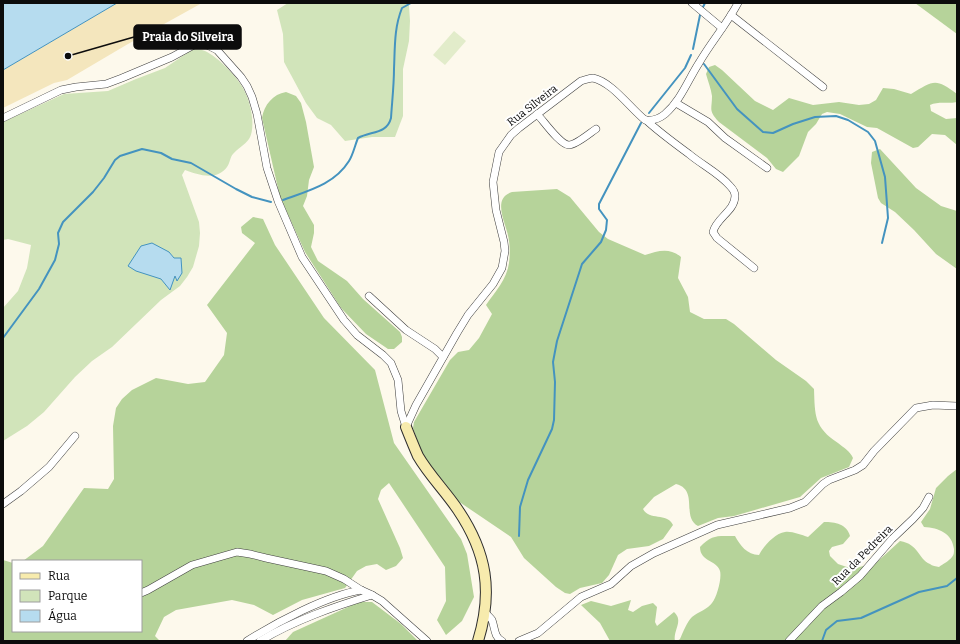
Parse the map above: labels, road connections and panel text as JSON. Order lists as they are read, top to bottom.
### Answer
{
  "streets": {
    "street": ["Rua Silveira", "Rua da Pedreira"]
  },
  "places": ["Praia do Silveira"],
  "legend": ["Rua", "Parque", "Água"]
}
